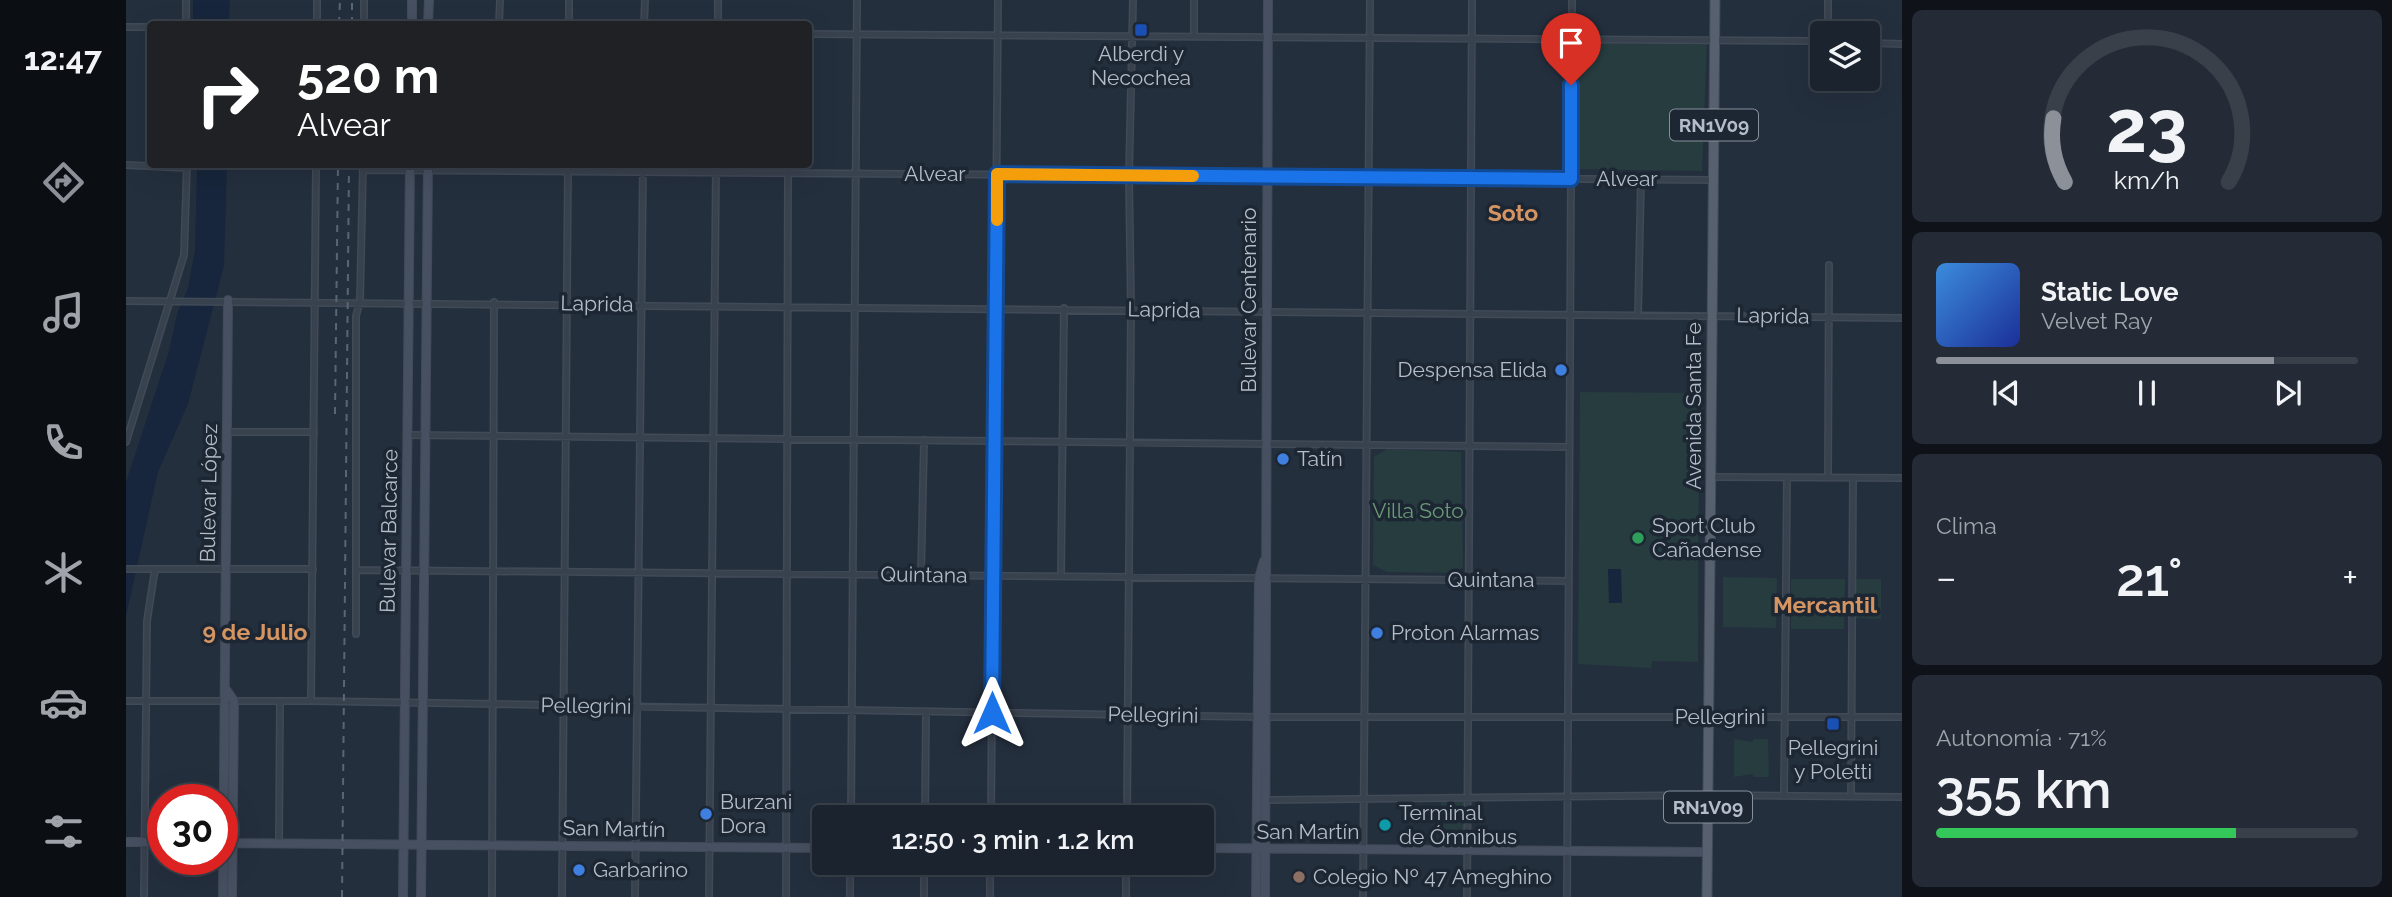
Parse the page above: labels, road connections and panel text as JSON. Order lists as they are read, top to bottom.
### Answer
{
  "streets": {
    "main road": [
      "RN1V09",
      "Bulevar Centenario",
      "Avenida Santa Fe",
      "Bulevar López",
      "Bulevar Balcarce",
      "San Martín"
    ],
    "street": [
      "Alvear",
      "Laprida",
      "Quintana",
      "Pellegrini"
    ]
  },
  "crossings": [
    ["Alvear", "Bulevar Centenario"],
    ["Alvear", "Avenida Santa Fe"],
    ["Bulevar Centenario", "Laprida"],
    ["Bulevar Centenario", "Quintana"],
    ["Bulevar Centenario", "Pellegrini"],
    ["Bulevar Centenario", "San Martín"],
    ["Laprida", "Avenida Santa Fe"],
    ["Laprida", "Bulevar Balcarce"],
    ["Avenida Santa Fe", "Pellegrini"],
    ["Avenida Santa Fe", "San Martín"],
    ["Bulevar López", "Pellegrini"],
    ["Bulevar Balcarce", "Quintana"],
    ["Bulevar Balcarce", "Pellegrini"],
    ["Bulevar Balcarce", "San Martín"]
  ],
  "districts": ["Soto", "Mercantil", "9 de Julio"],
  "parks": ["Villa Soto"],
  "places": {
    "transit": ["Alberdi y Necochea", "Pellegrini y Poletti"],
    "other": [
      "Despensa Elida",
      "Tatín",
      "Sport Club Cañadense",
      "Proton Alarmas",
      "Burzani Dora",
      "Terminal de Ómnibus",
      "Garbarino",
      "Colegio Nº 47 Ameghino"
    ]
  },
  "page": {
    "tabs": "12:47",
    "turn": ["520 m", "Alvear"],
    "song": ["Static Love", "Velvet Ray"],
    "tile": [
      "Clima",
      ["Autonomía · 71%", "355 km"]
    ],
    "heat": ["−", "21°", "+"],
    "limit": "30",
    "trip": "12:50 · 3 min · 1.2 km",
    "gauge": ["23", "km/h"]
  }
}
